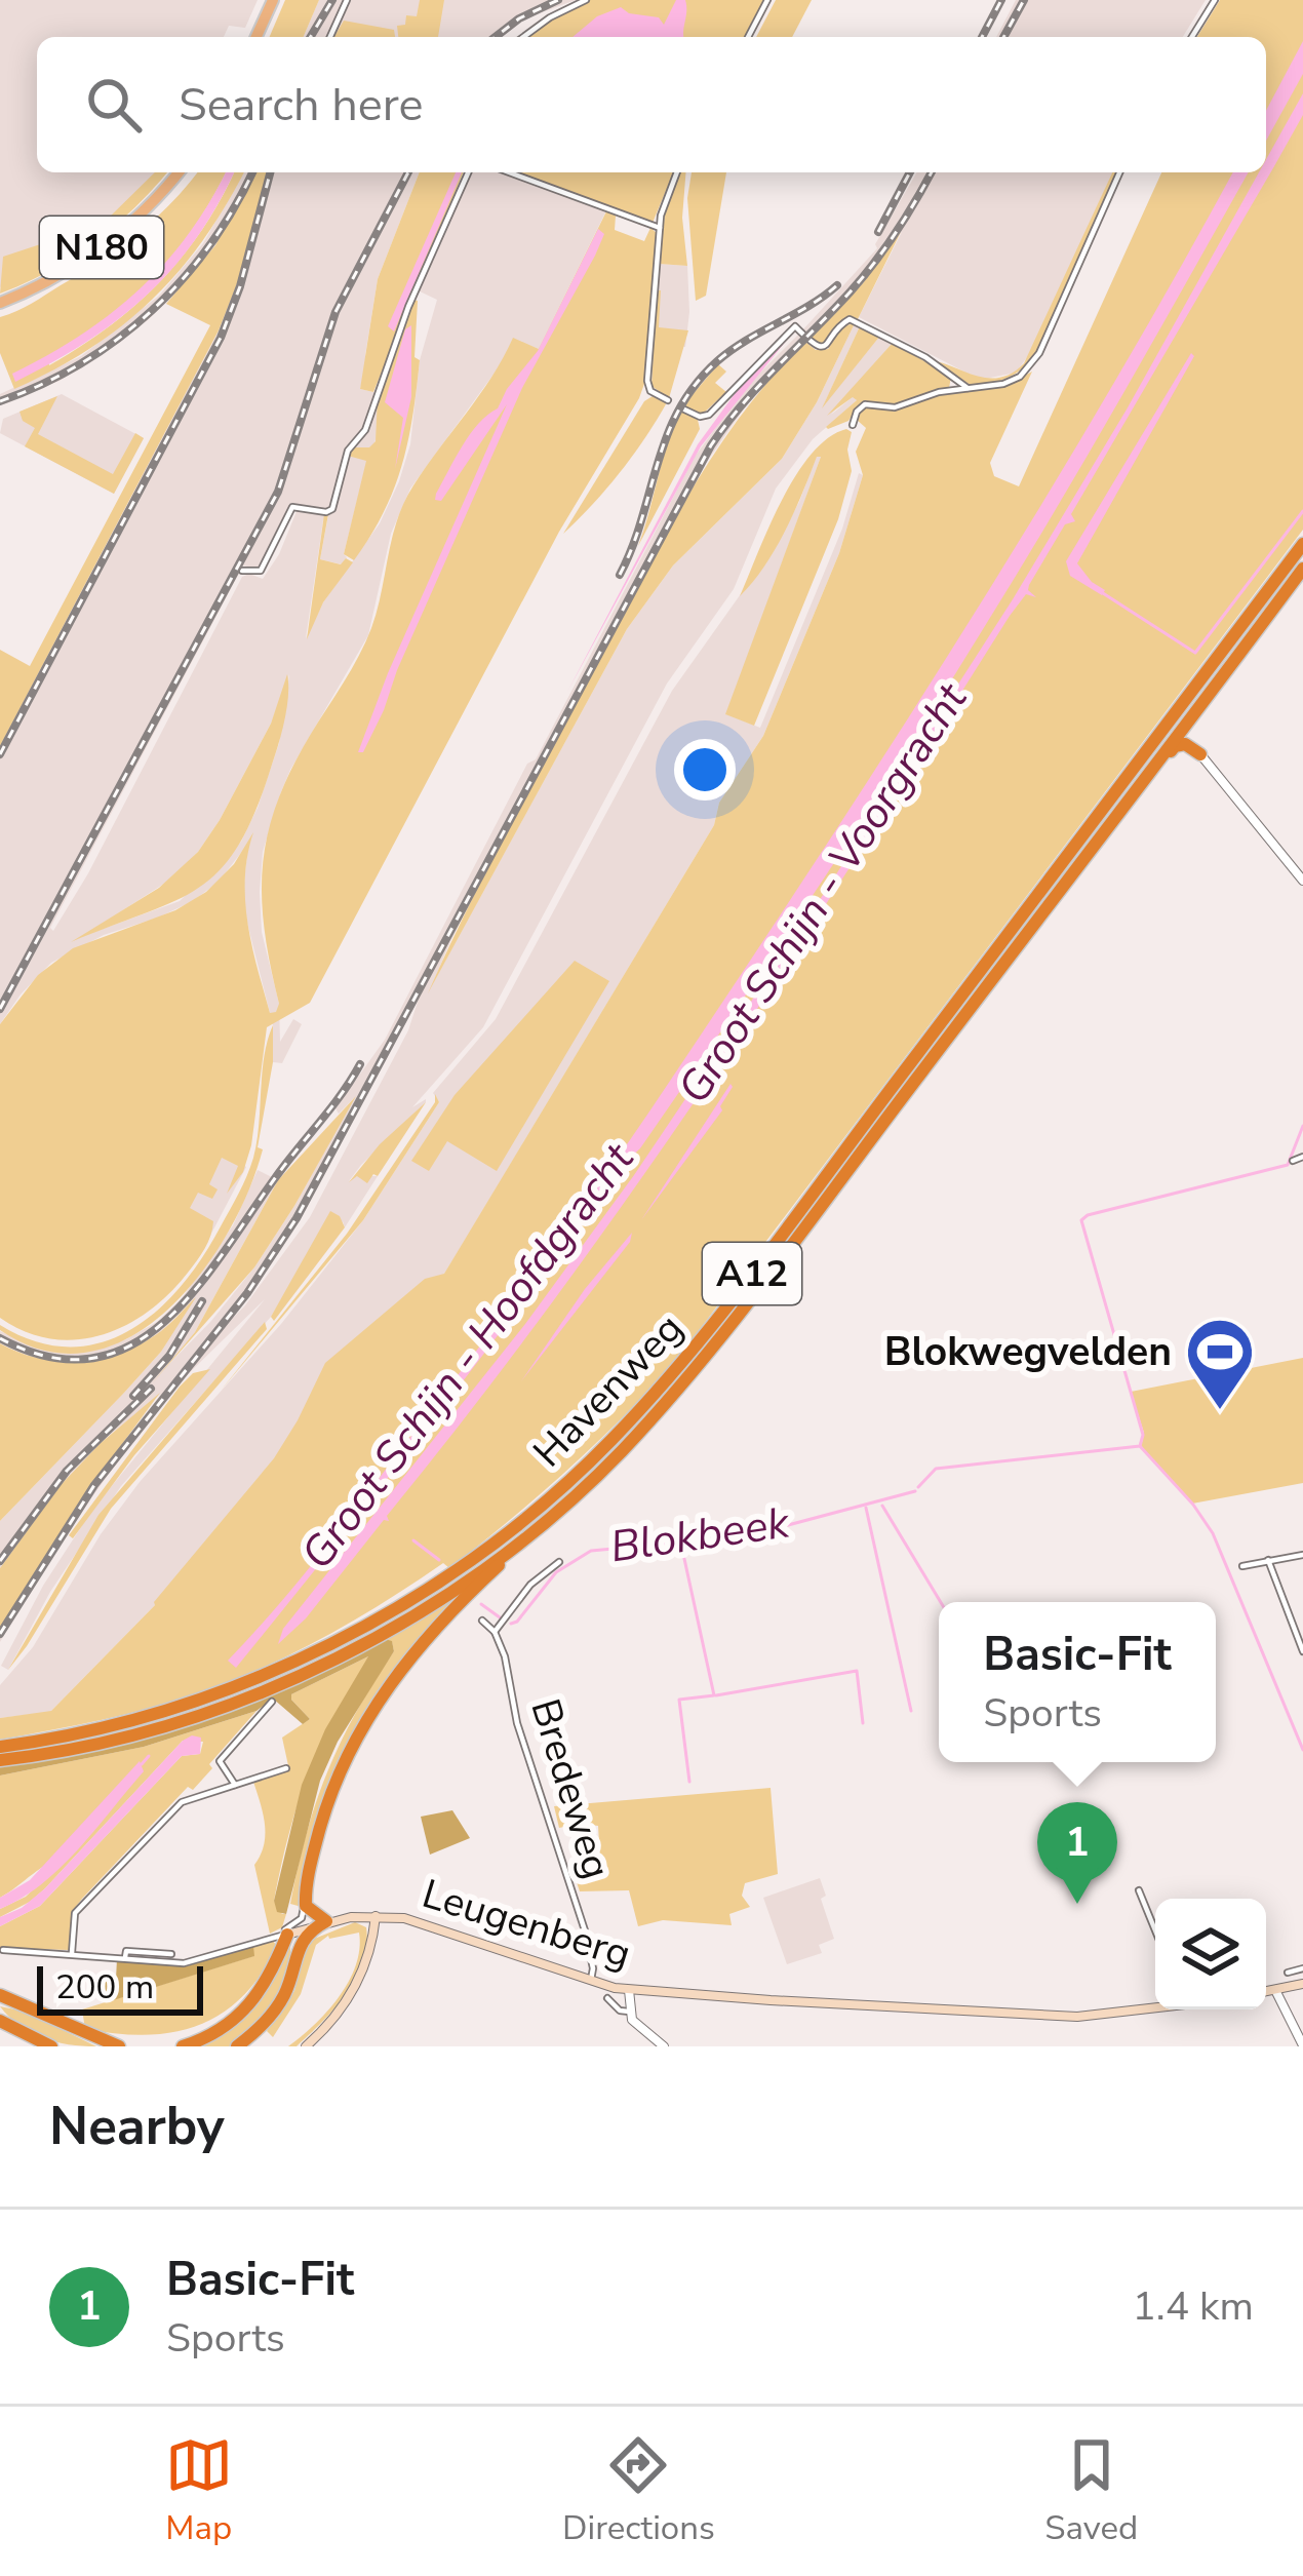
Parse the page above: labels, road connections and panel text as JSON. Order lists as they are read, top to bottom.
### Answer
{
  "streets": {
    "highway": ["A12", "Havenweg"],
    "main road": ["N180", "Leugenberg"],
    "street": ["Bredeweg"]
  },
  "crossings": [
    ["Bredeweg", "Leugenberg"]
  ],
  "water": ["Groot Schijn - Voorgracht", "Groot Schijn - Hoofdgracht", "Blokbeek"],
  "places": {
    "sports": ["Blokwegvelden"]
  },
  "scale_bar": "200 m",
  "page": {
    "search": "Search here",
    "popup": ["Basic-Fit", "Sports"],
    "pins": "1",
    "scale": "200 m",
    "heading": "Nearby",
    "list": [
      {
        "mark": "1",
        "name": "Basic-Fit",
        "note": "Sports",
        "value": "1.4 km"
      }
    ],
    "nav": ["Map", "Directions", "Saved"]
  }
}
